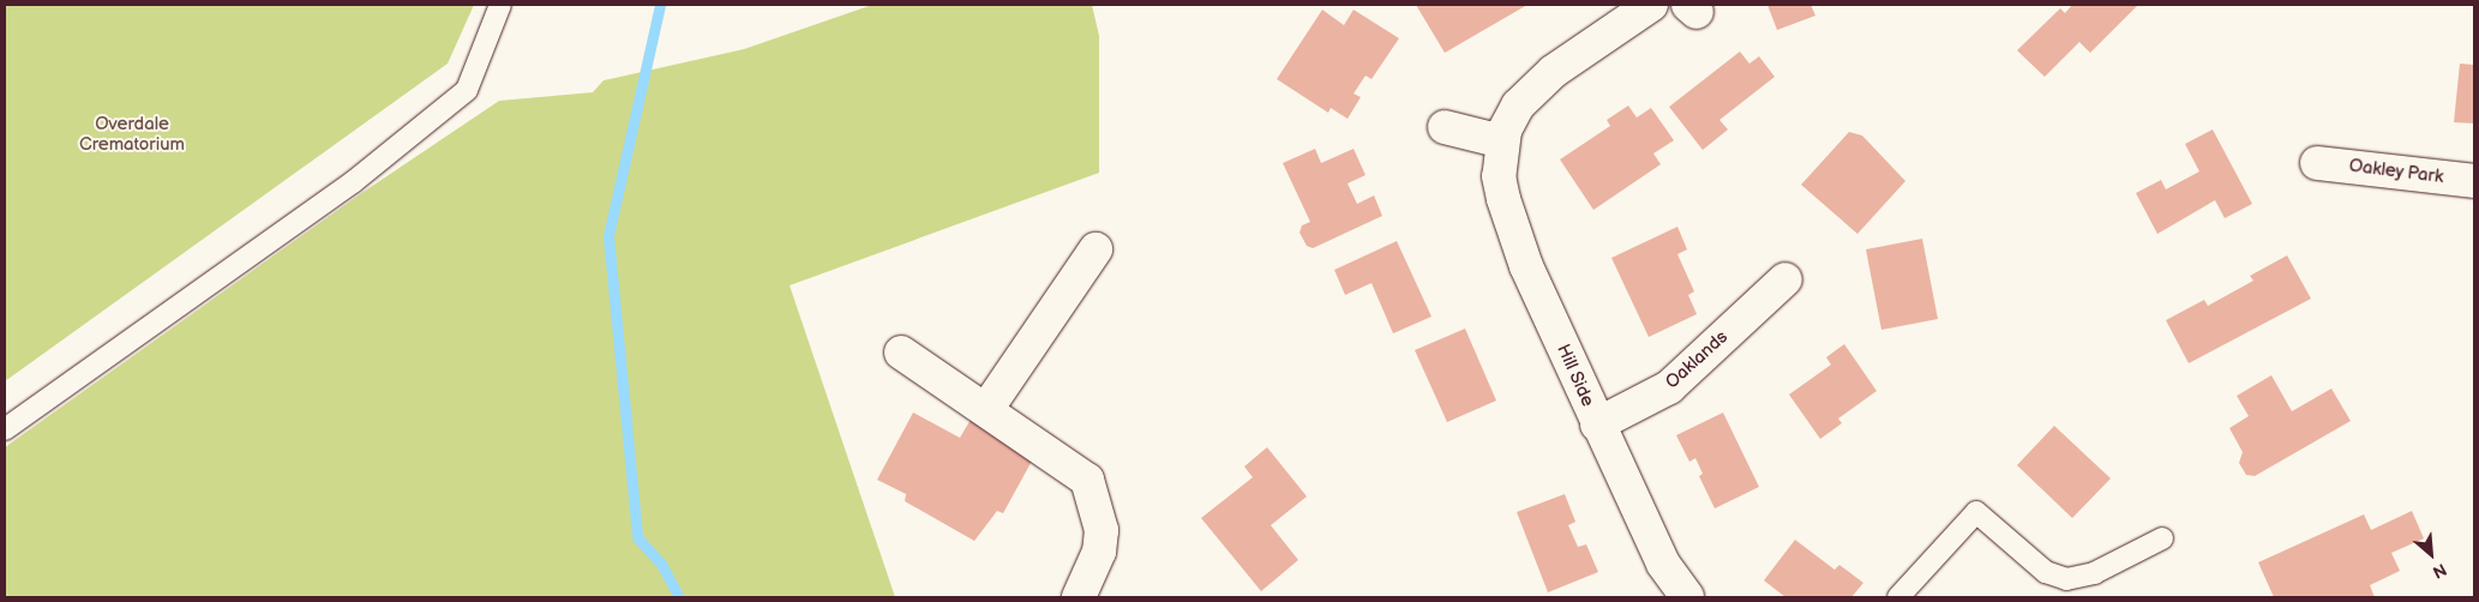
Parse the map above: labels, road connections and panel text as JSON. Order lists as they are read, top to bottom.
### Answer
{
  "streets": {
    "street": ["Oakley Park", "Oaklands", "Hill Side"]
  },
  "crossings": [
    ["Oaklands", "Hill Side"]
  ],
  "parks": ["Overdale Crematorium"],
  "north": "bottom right"
}
